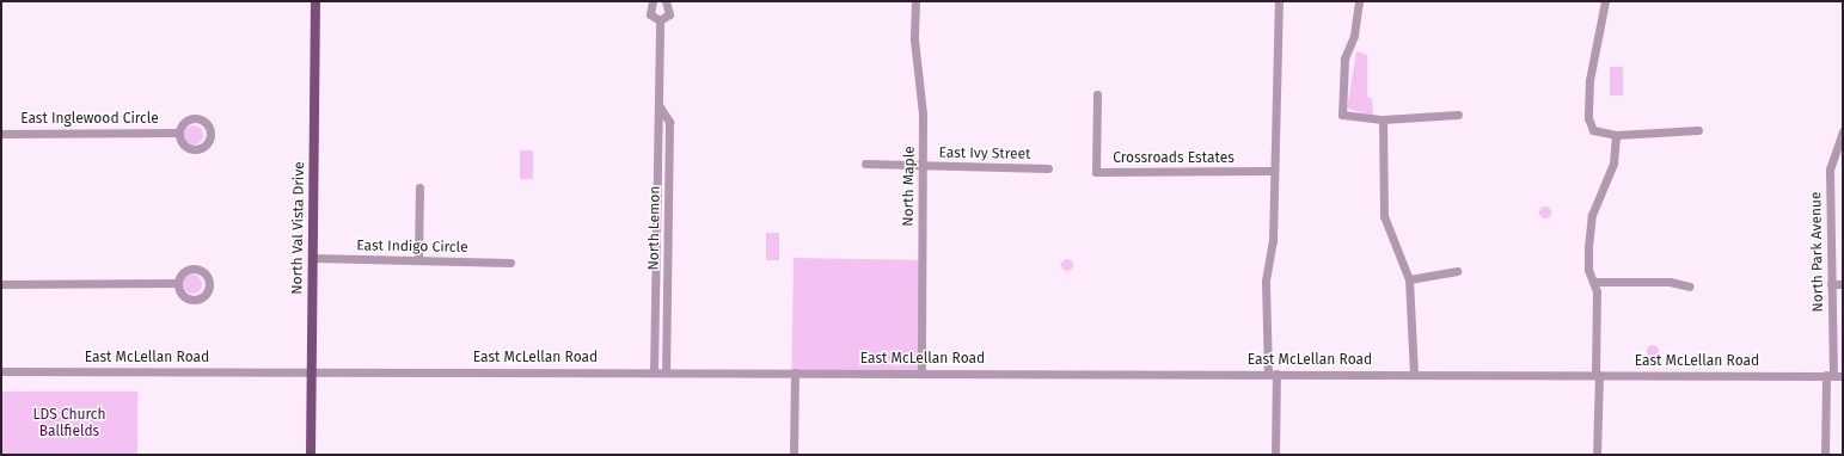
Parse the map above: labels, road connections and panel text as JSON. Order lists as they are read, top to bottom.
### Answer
{
  "streets": {
    "main road": ["North Val Vista Drive"],
    "street": [
      "East Inglewood Circle",
      "East Ivy Street",
      "Crossroads Estates",
      "North Maple",
      "North Lemon",
      "East Indigo Circle",
      "North Park Avenue",
      "East McLellan Road"
    ]
  },
  "crossings": [
    ["East Ivy Street", "North Maple"],
    ["North Maple", "East McLellan Road"],
    ["North Val Vista Drive", "East Indigo Circle"],
    ["North Val Vista Drive", "East McLellan Road"],
    ["North Lemon", "East McLellan Road"],
    ["North Park Avenue", "East McLellan Road"]
  ],
  "parks": ["LDS Church Ballfields"]
}
